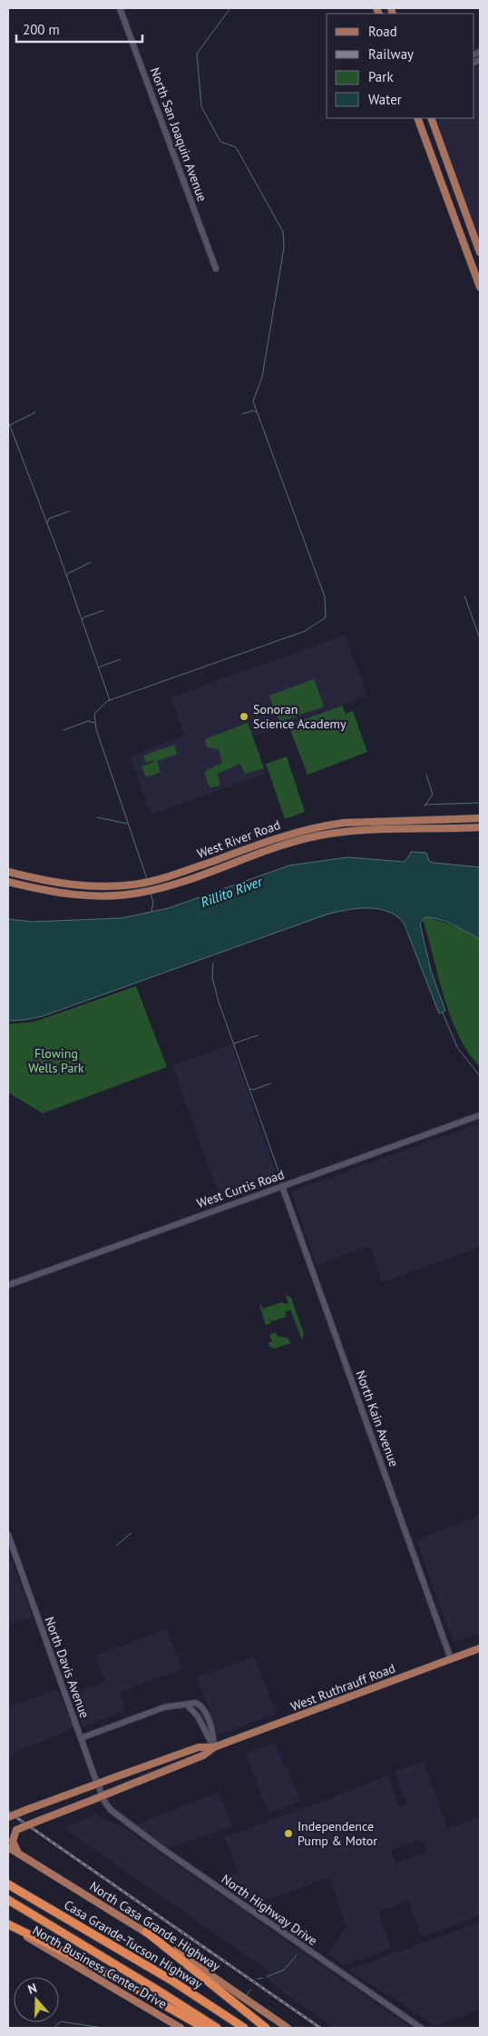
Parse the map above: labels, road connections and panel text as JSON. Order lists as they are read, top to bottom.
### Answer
{
  "streets": {
    "highway": ["Casa Grande-Tucson Highway"],
    "main road": [
      "West River Road",
      "West Ruthrauff Road",
      "North Casa Grande Highway",
      "North Business Center Drive"
    ],
    "street": [
      "North San Joaquin Avenue",
      "West Curtis Road",
      "North Kain Avenue",
      "North Davis Avenue",
      "North Highway Drive"
    ]
  },
  "crossings": [
    ["West Curtis Road", "North Kain Avenue"],
    ["North Kain Avenue", "West Ruthrauff Road"],
    ["North Davis Avenue", "North Highway Drive"]
  ],
  "water": ["Rillito River"],
  "parks": ["Flowing Wells Park"],
  "places": ["Sonoran Science Academy", "Independence Pump & Motor"],
  "legend": [
    "Road",
    "Railway",
    "Park",
    "Water"
  ],
  "scale_bar": "200 m",
  "north": "top"
}
